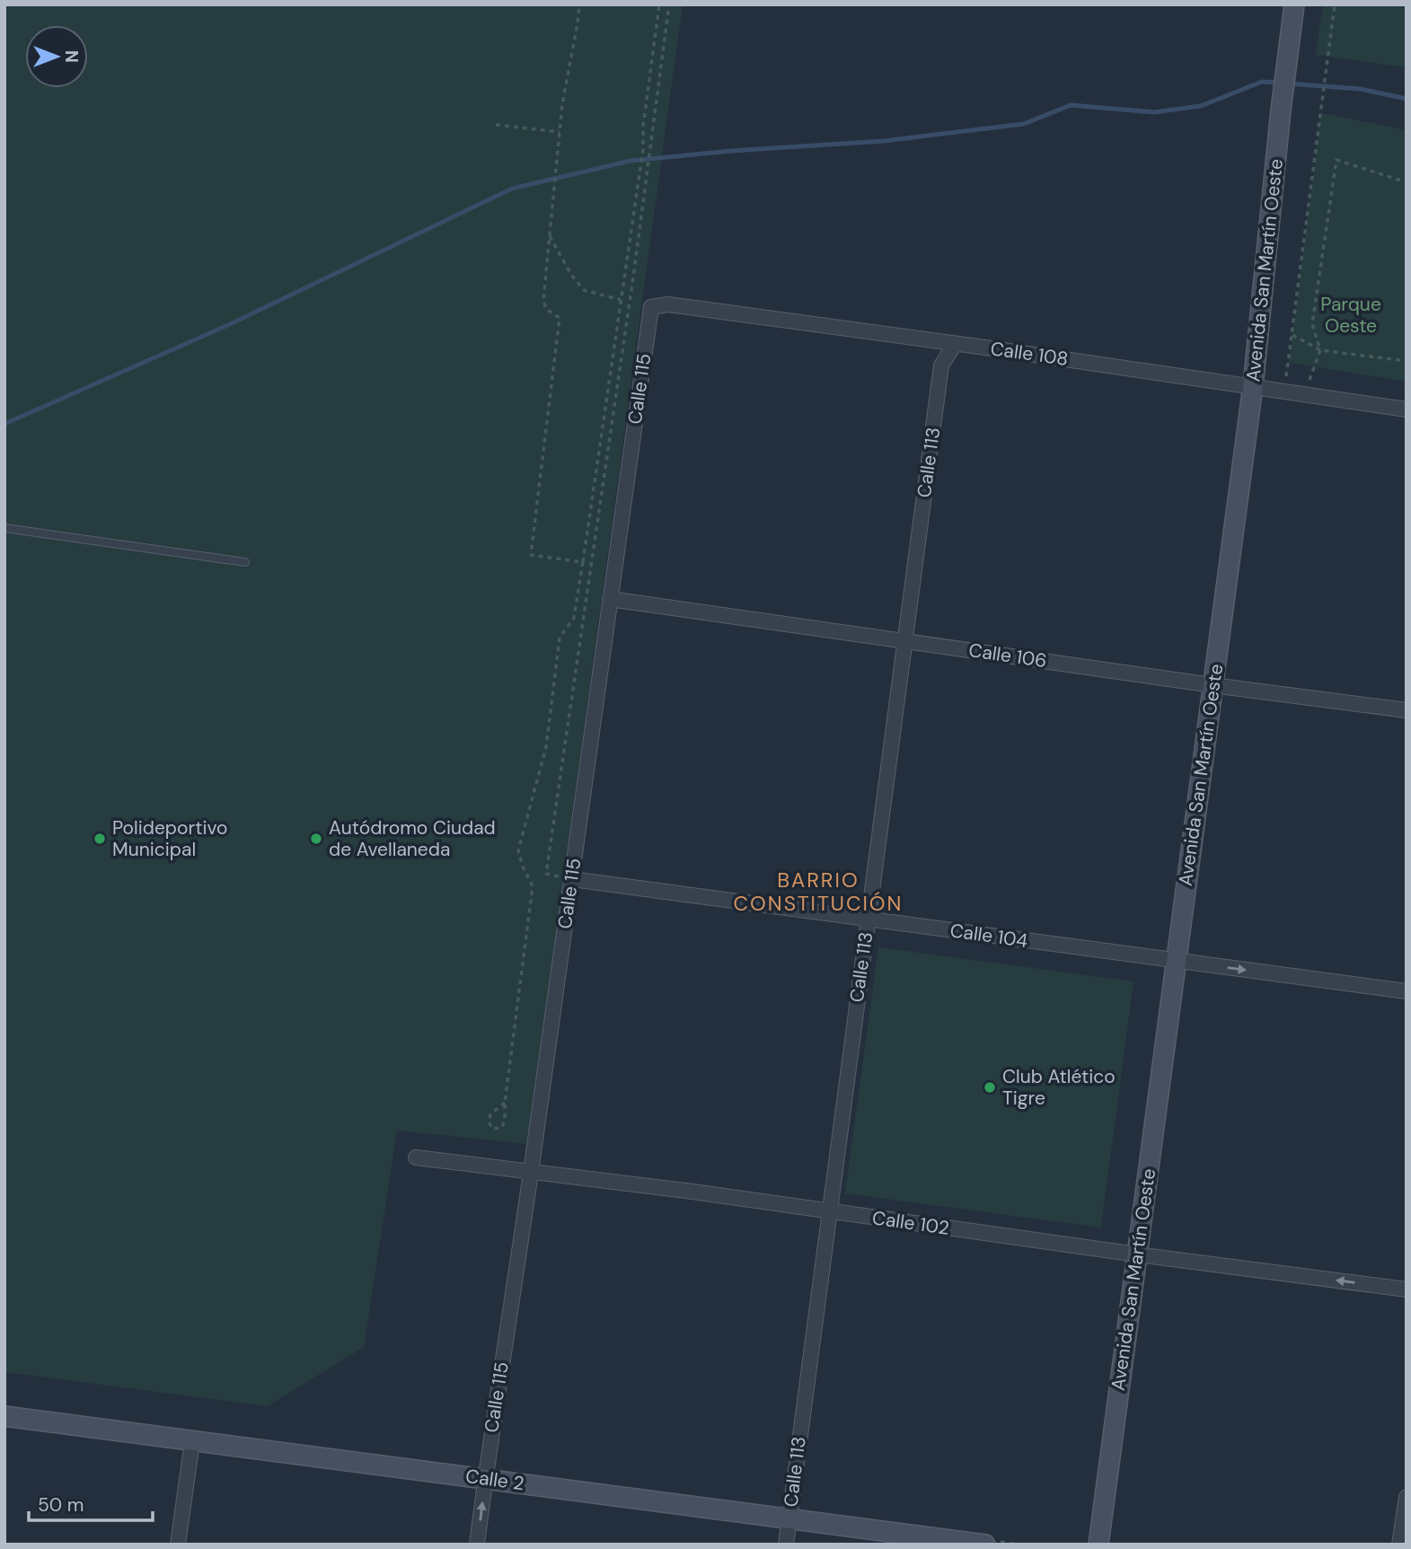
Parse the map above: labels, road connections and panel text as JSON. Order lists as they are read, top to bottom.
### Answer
{
  "streets": {
    "street": [
      "Avenida San Martín Oeste",
      "Calle 108",
      "Calle 115",
      "Calle 113",
      "Calle 106",
      "Calle 104",
      "Calle 102",
      "Calle 2"
    ]
  },
  "crossings": [
    ["Avenida San Martín Oeste", "Calle 108"],
    ["Avenida San Martín Oeste", "Calle 106"],
    ["Avenida San Martín Oeste", "Calle 104"],
    ["Avenida San Martín Oeste", "Calle 102"],
    ["Calle 108", "Calle 115"],
    ["Calle 108", "Calle 113"],
    ["Calle 115", "Calle 106"],
    ["Calle 115", "Calle 104"],
    ["Calle 115", "Calle 102"],
    ["Calle 115", "Calle 2"],
    ["Calle 113", "Calle 106"],
    ["Calle 113", "Calle 104"],
    ["Calle 113", "Calle 102"],
    ["Calle 113", "Calle 2"]
  ],
  "districts": ["BARRIO CONSTITUCIÓN"],
  "parks": ["Parque Oeste"],
  "places": ["Polideportivo Municipal", "Autódromo Ciudad de Avellaneda", "Club Atlético Tigre"],
  "scale_bar": "50 m",
  "north": "right"
}
